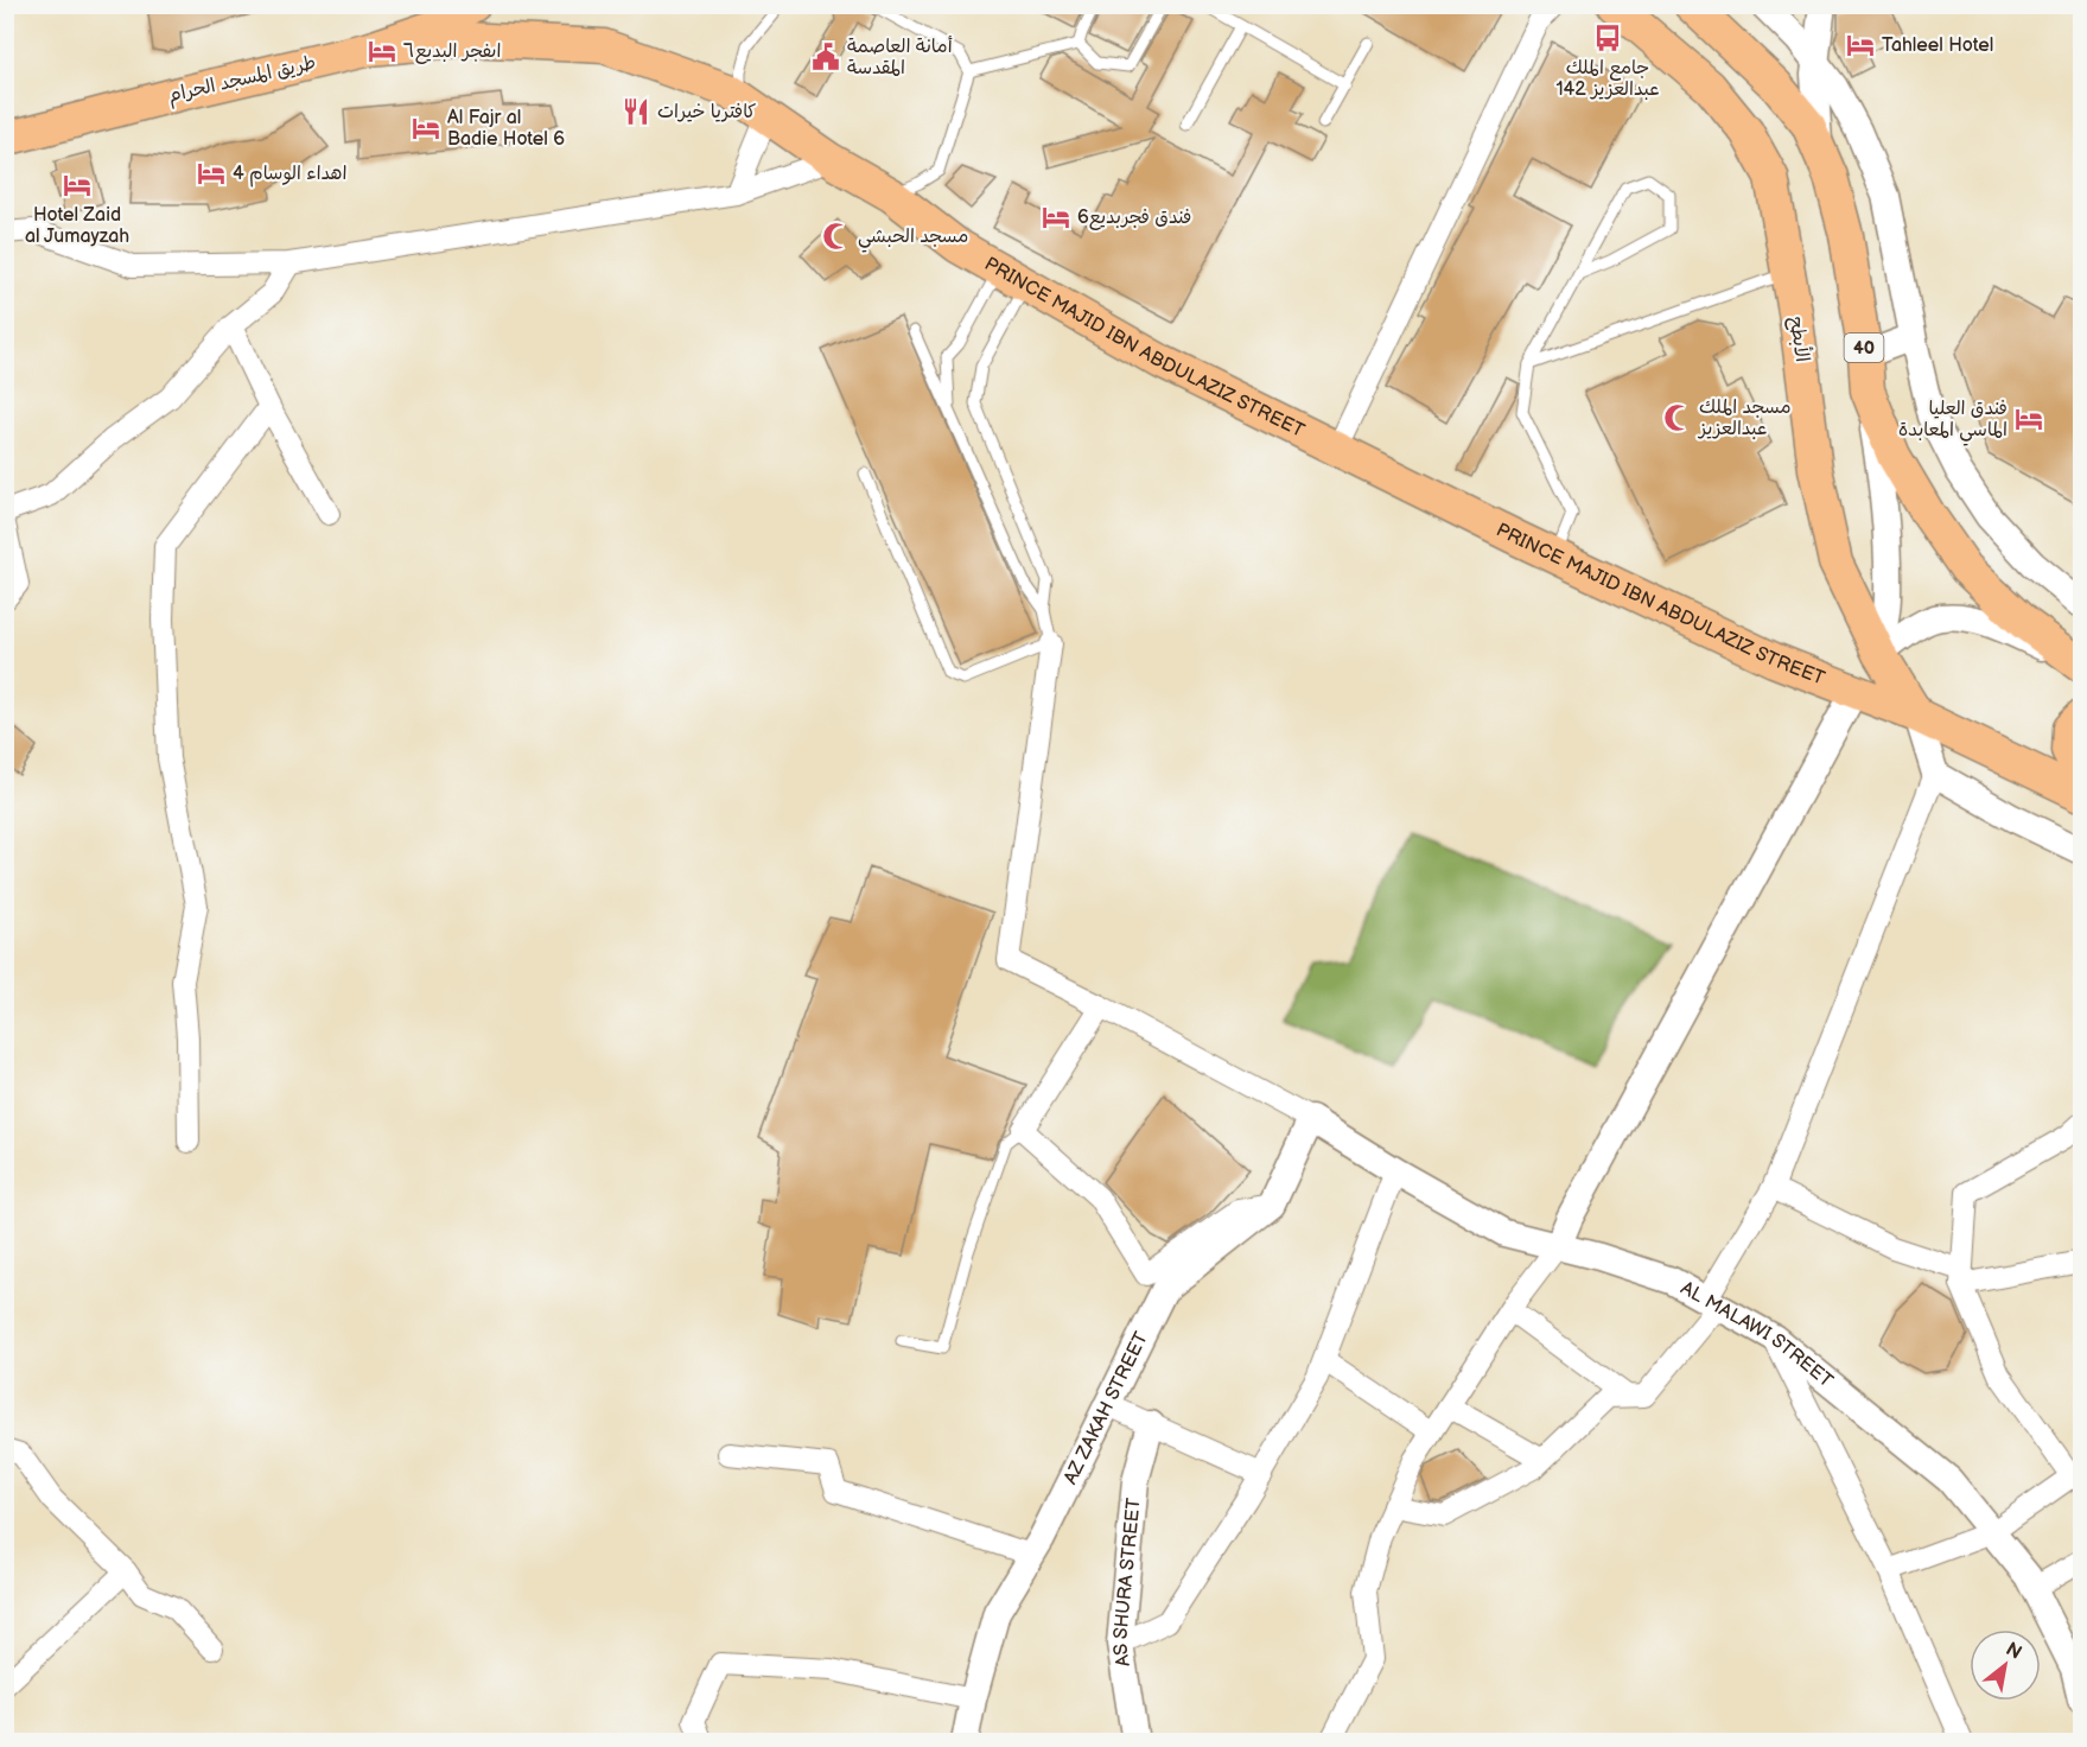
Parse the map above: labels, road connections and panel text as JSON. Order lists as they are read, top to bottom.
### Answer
{
  "streets": {
    "main road": [
      "طريق المسجد الحرام",
      "الأبطح",
      "PRINCE MAJID IBN ABDULAZIZ STREET",
      "40"
    ],
    "street": ["AL MALAWI STREET", "AZ ZAKAH STREET", "AS SHURA STREET"]
  },
  "crossings": [
    ["طريق المسجد الحرام", "PRINCE MAJID IBN ABDULAZIZ STREET"],
    ["الأبطح", "PRINCE MAJID IBN ABDULAZIZ STREET"],
    ["AL MALAWI STREET", "AZ ZAKAH STREET"]
  ],
  "places": {
    "bus stop": ["جامع الملك عبدالعزيز 142"],
    "hotel": [
      "Tahleel Hotel",
      "اىفجر البديع٦",
      "Al Fajr al Badie Hotel 6",
      "اهداء الوسام 4",
      "Hotel Zaid al Jumayzah",
      "فندق فجربديع6",
      "فندق العليا الماسي المعابدة"
    ],
    "public building": ["أمانة العاصمة المقدسة"],
    "restaurant": ["كافتريا خيرات"],
    "mosque": ["مسجد الحبشي", "مسجد الملك عبدالعزيز"]
  },
  "north": "top right"
}
